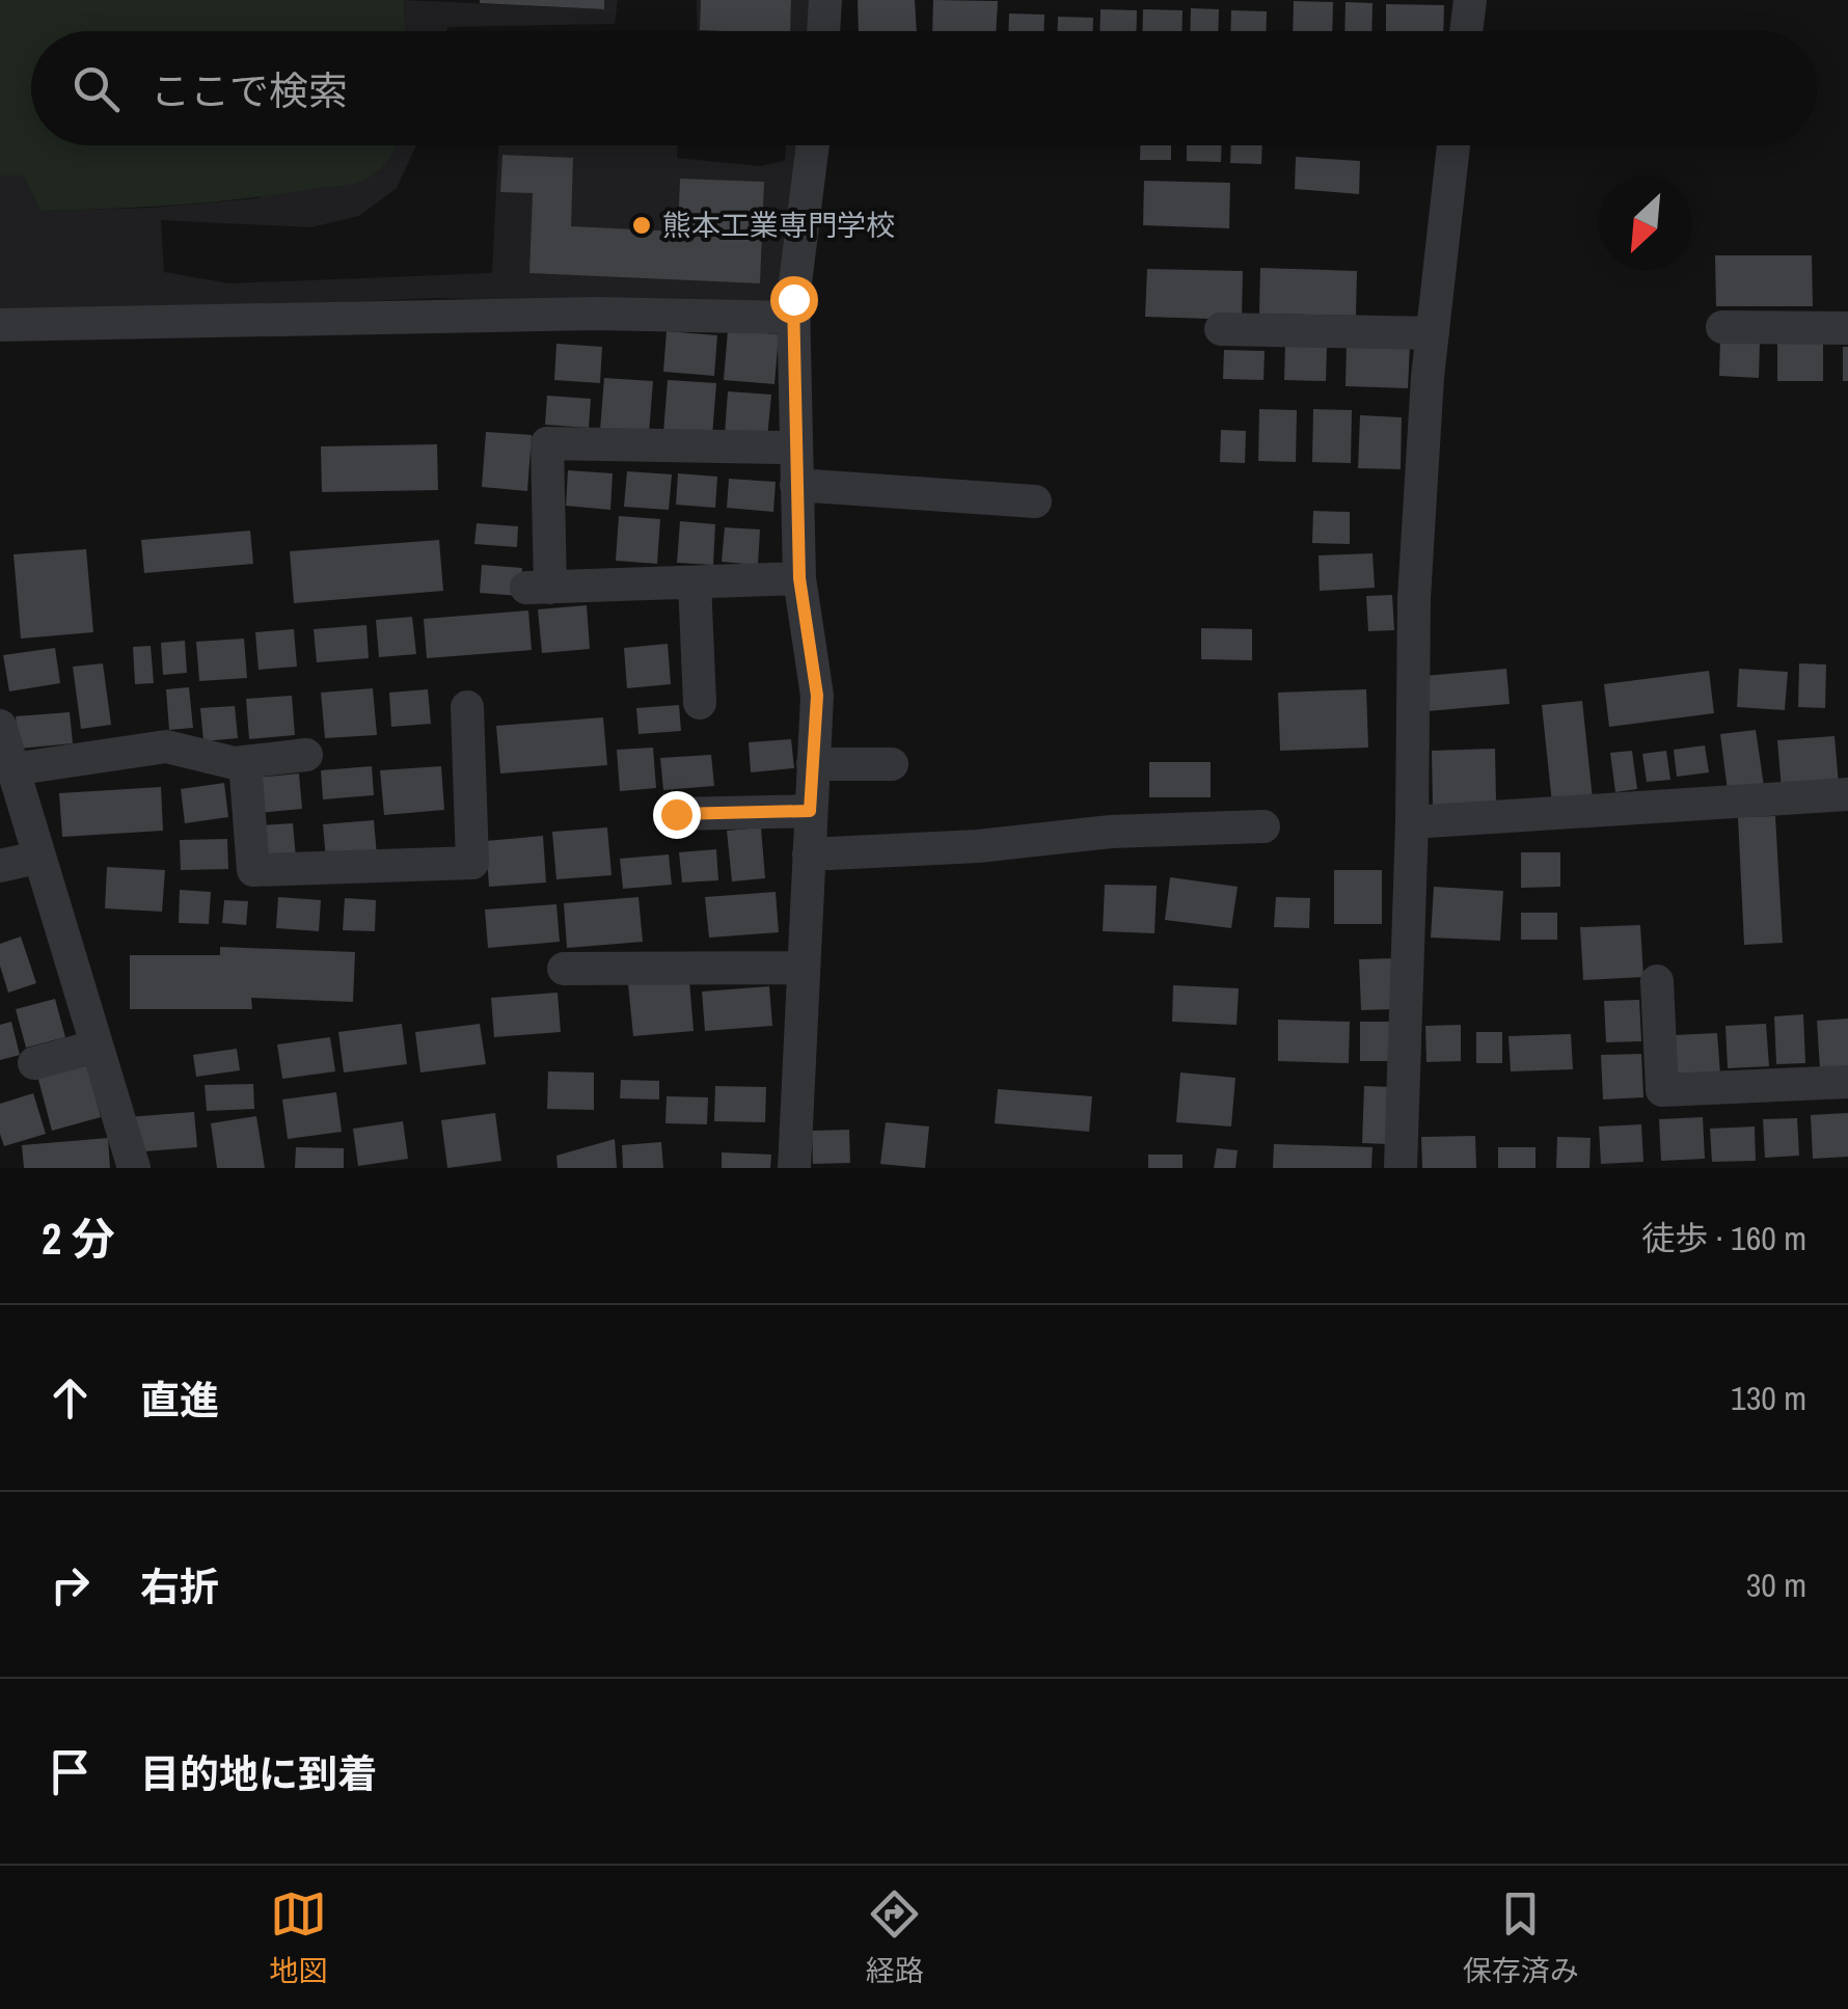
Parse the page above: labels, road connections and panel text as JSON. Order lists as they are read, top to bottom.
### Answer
{
  "places": ["熊本工業専門学校"],
  "north": "bottom left",
  "page": {
    "search": "ここで検索",
    "heading": ["2 分", "徒歩 · 160 m"],
    "list": [
      ["直進", "130 m"],
      ["右折", "30 m"],
      "目的地に到着"
    ],
    "nav": ["地図", "経路", "保存済み"]
  }
}
